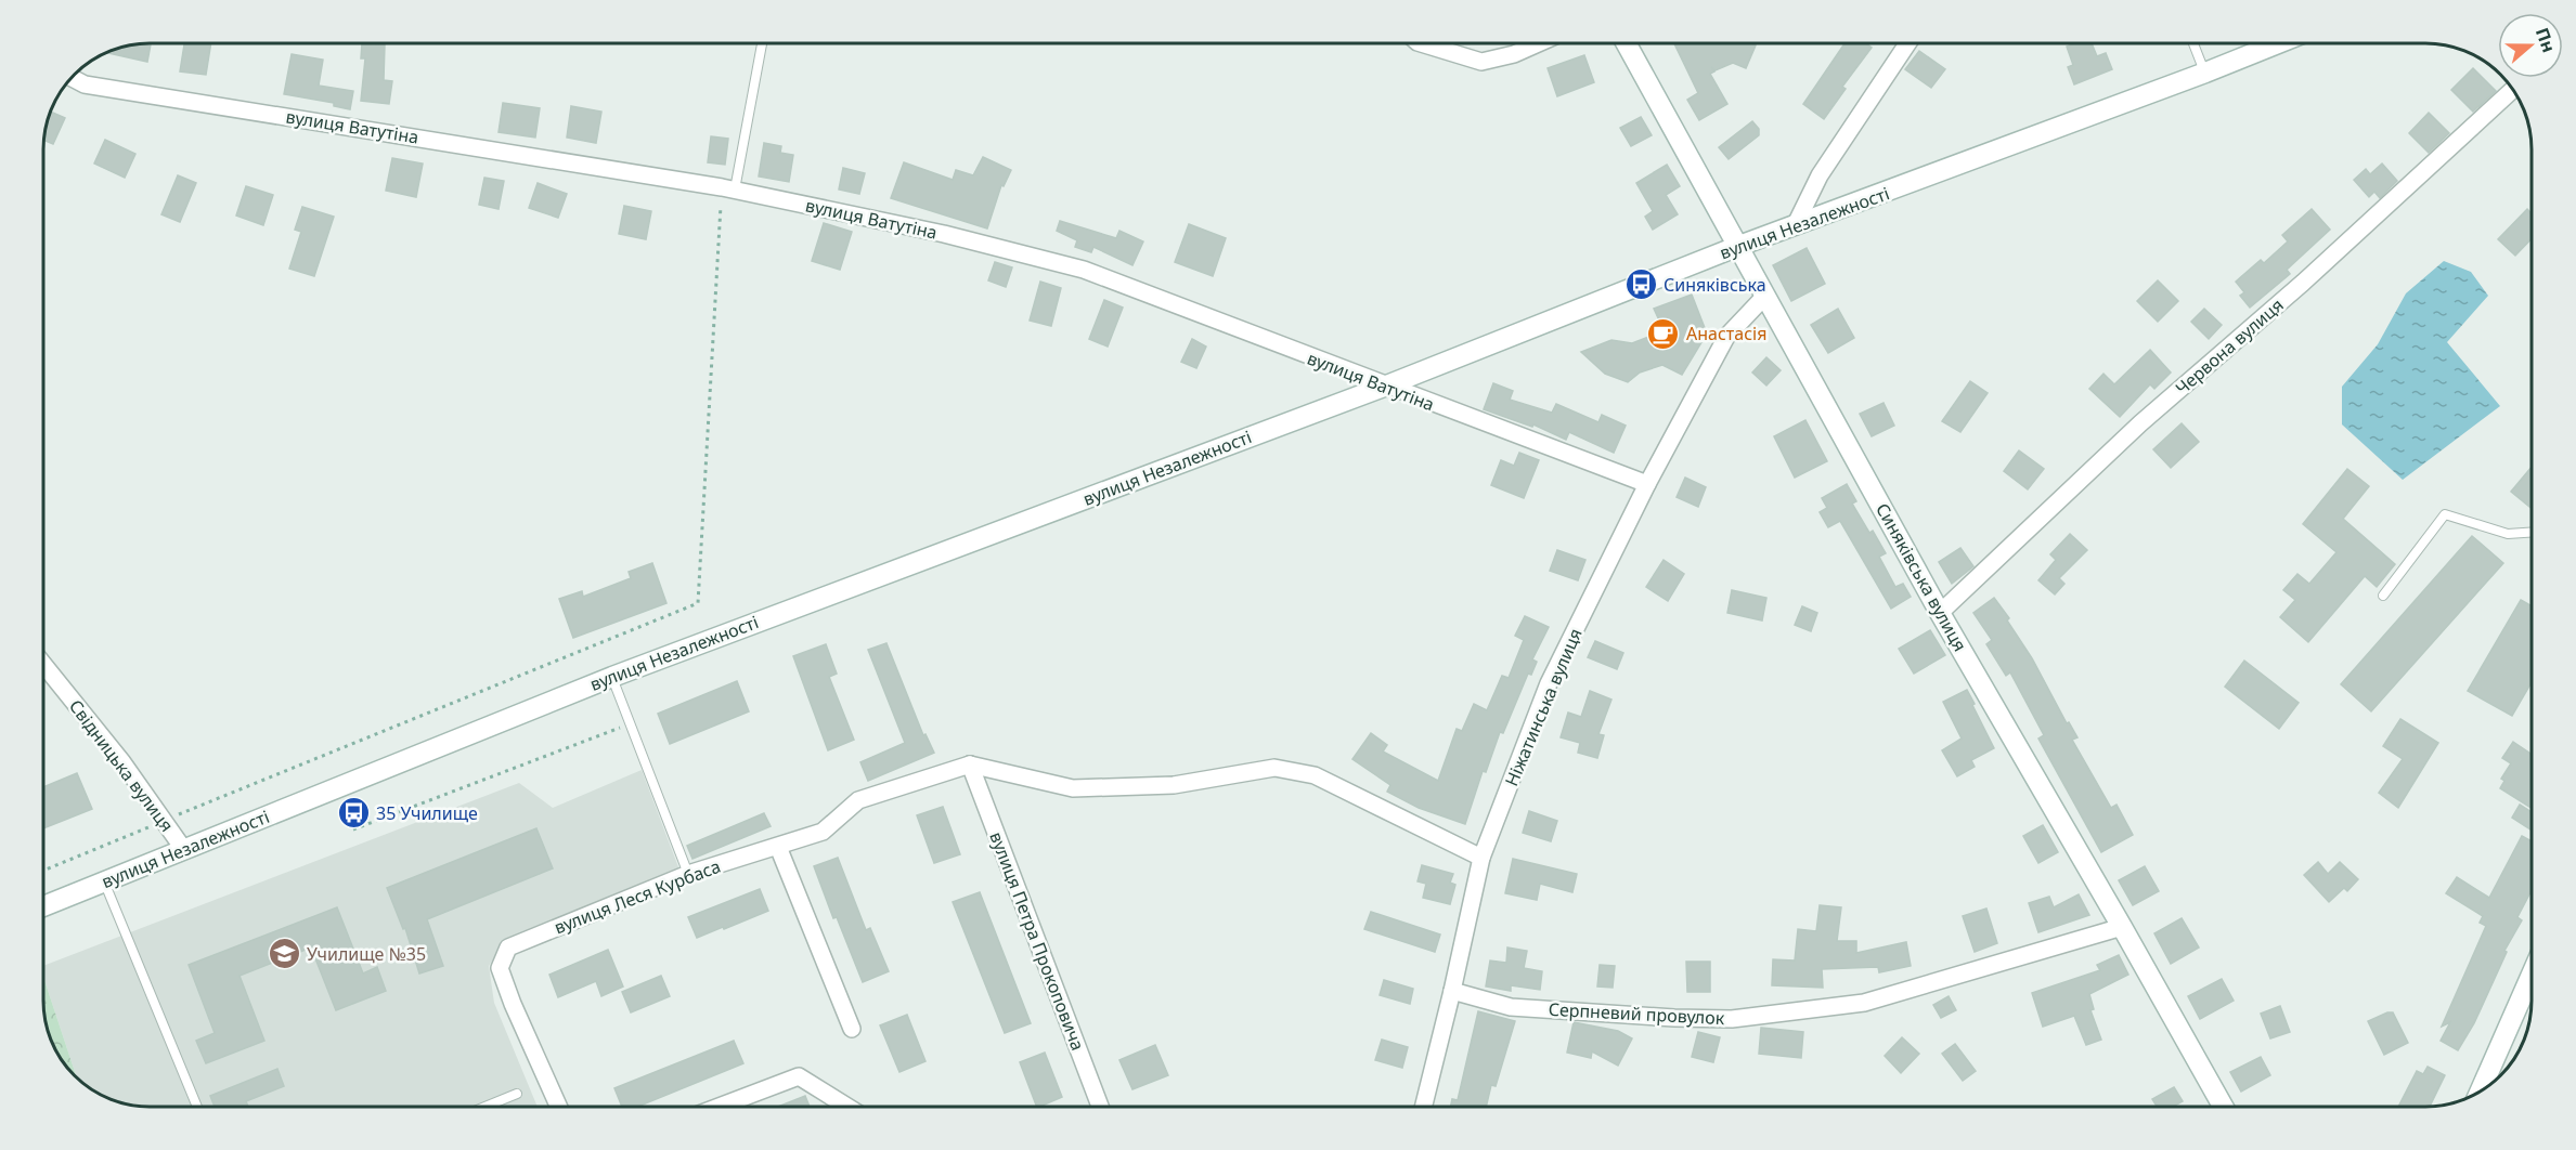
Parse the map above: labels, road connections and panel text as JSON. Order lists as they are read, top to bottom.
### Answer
{
  "streets": {
    "street": [
      "вулиця Ватутіна",
      "вулиця Незалежності",
      "Червона вулиця",
      "Синяківська вулиця",
      "Ніжатинська вулиця",
      "Свідницька вулиця",
      "вулиця Леся Курбаса",
      "вулиця Петра Прокоповича",
      "Серпневий провулок"
    ]
  },
  "crossings": [
    ["вулиця Ватутіна", "вулиця Незалежності"],
    ["вулиця Ватутіна", "Ніжатинська вулиця"],
    ["вулиця Незалежності", "Синяківська вулиця"],
    ["вулиця Незалежності", "Свідницька вулиця"],
    ["Червона вулиця", "Синяківська вулиця"],
    ["Синяківська вулиця", "Ніжатинська вулиця"],
    ["Синяківська вулиця", "Серпневий провулок"],
    ["Ніжатинська вулиця", "Серпневий провулок"],
    ["вулиця Леся Курбаса", "вулиця Петра Прокоповича"]
  ],
  "places": {
    "bus stop": ["Синяківська", "35 Училище"],
    "cafe": ["Анастасія"],
    "school or university": ["Училище №35"]
  },
  "north": "right"
}
